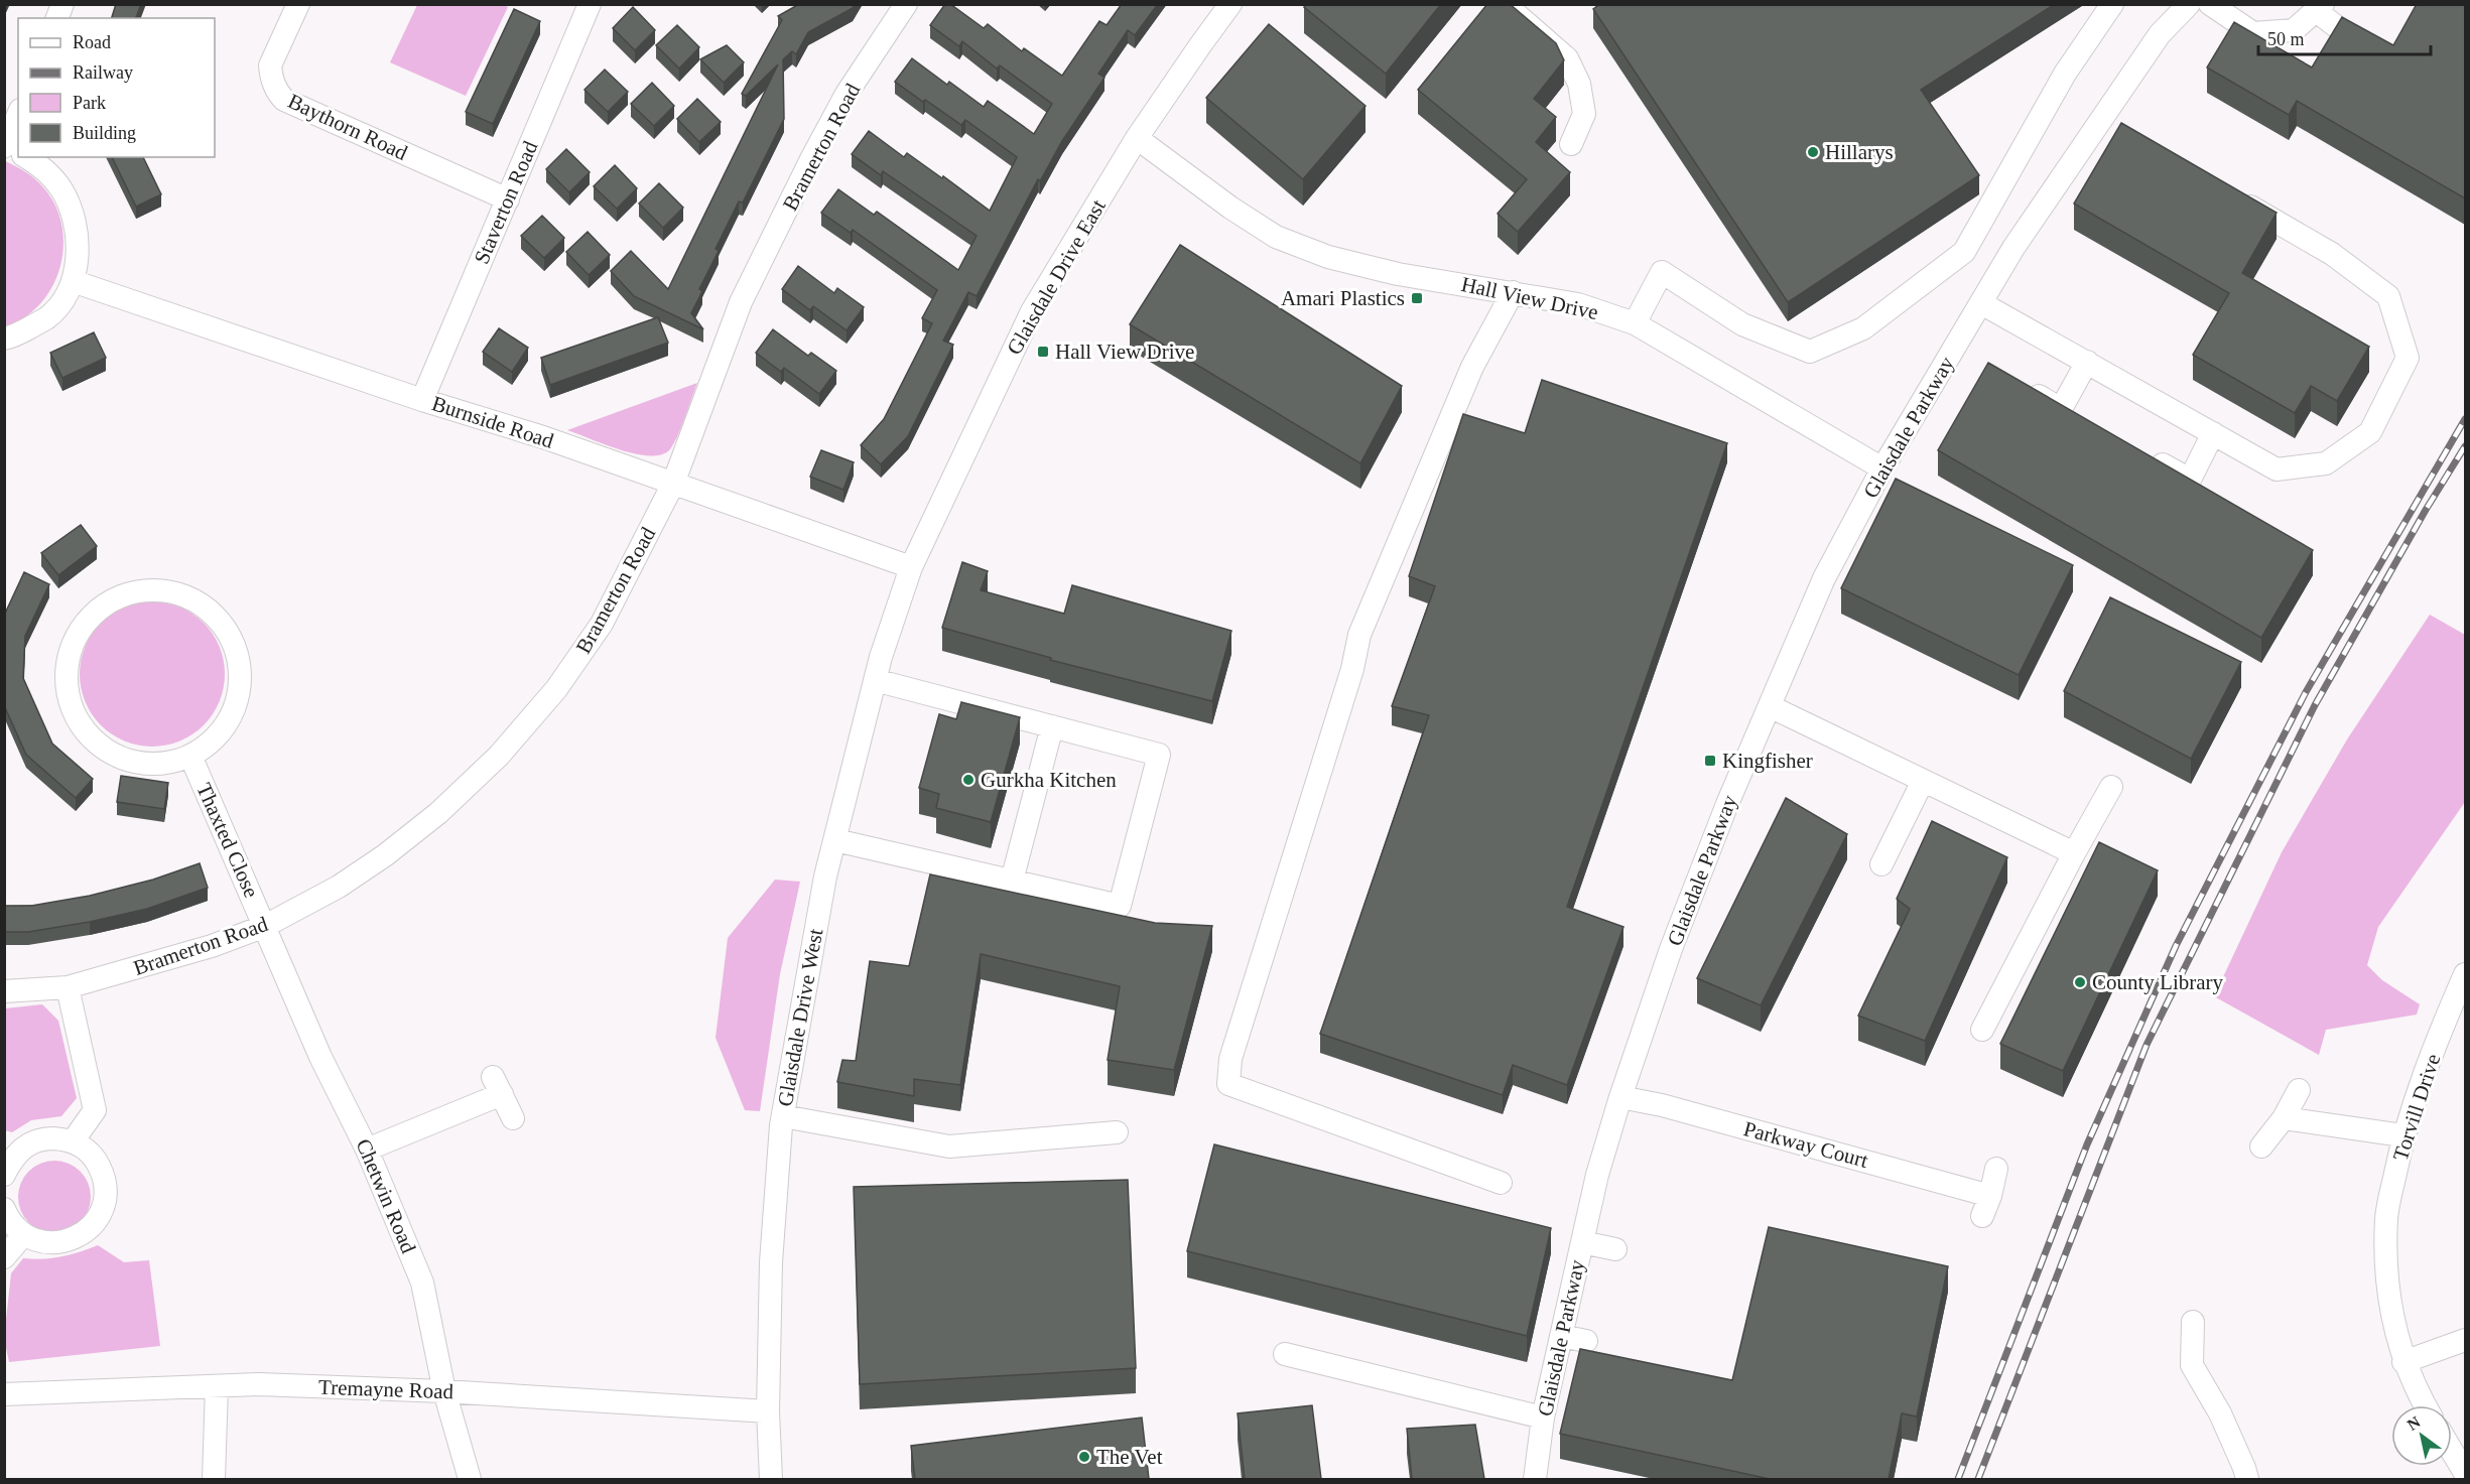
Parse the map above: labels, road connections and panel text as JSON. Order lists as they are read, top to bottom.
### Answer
{
  "streets": {
    "street": [
      "Baythorn Road",
      "Bramerton Road",
      "Staverton Road",
      "Glaisdale Drive East",
      "Hall View Drive",
      "Burnside Road",
      "Glaisdale Parkway",
      "Thaxted Close",
      "Glaisdale Drive West",
      "Torvill Drive",
      "Parkway Court",
      "Chetwin Road",
      "Tremayne Road"
    ]
  },
  "crossings": [
    ["Baythorn Road", "Staverton Road"],
    ["Bramerton Road", "Burnside Road"],
    ["Bramerton Road", "Thaxted Close"],
    ["Bramerton Road", "Chetwin Road"],
    ["Staverton Road", "Burnside Road"],
    ["Glaisdale Drive East", "Hall View Drive"],
    ["Glaisdale Drive East", "Burnside Road"],
    ["Glaisdale Drive East", "Glaisdale Drive West"],
    ["Hall View Drive", "Glaisdale Parkway"],
    ["Burnside Road", "Glaisdale Drive West"],
    ["Glaisdale Parkway", "Parkway Court"],
    ["Thaxted Close", "Chetwin Road"],
    ["Glaisdale Drive West", "Tremayne Road"],
    ["Chetwin Road", "Tremayne Road"]
  ],
  "places": {
    "other": [
      "Hillarys",
      "Gurkha Kitchen",
      "County Library",
      "The Vet"
    ],
    "transit": ["Amari Plastics", "Hall View Drive", "Kingfisher"]
  },
  "legend": [
    "Road",
    "Railway",
    "Park",
    "Building"
  ],
  "scale_bar": "50 m",
  "north": "top left"
}
